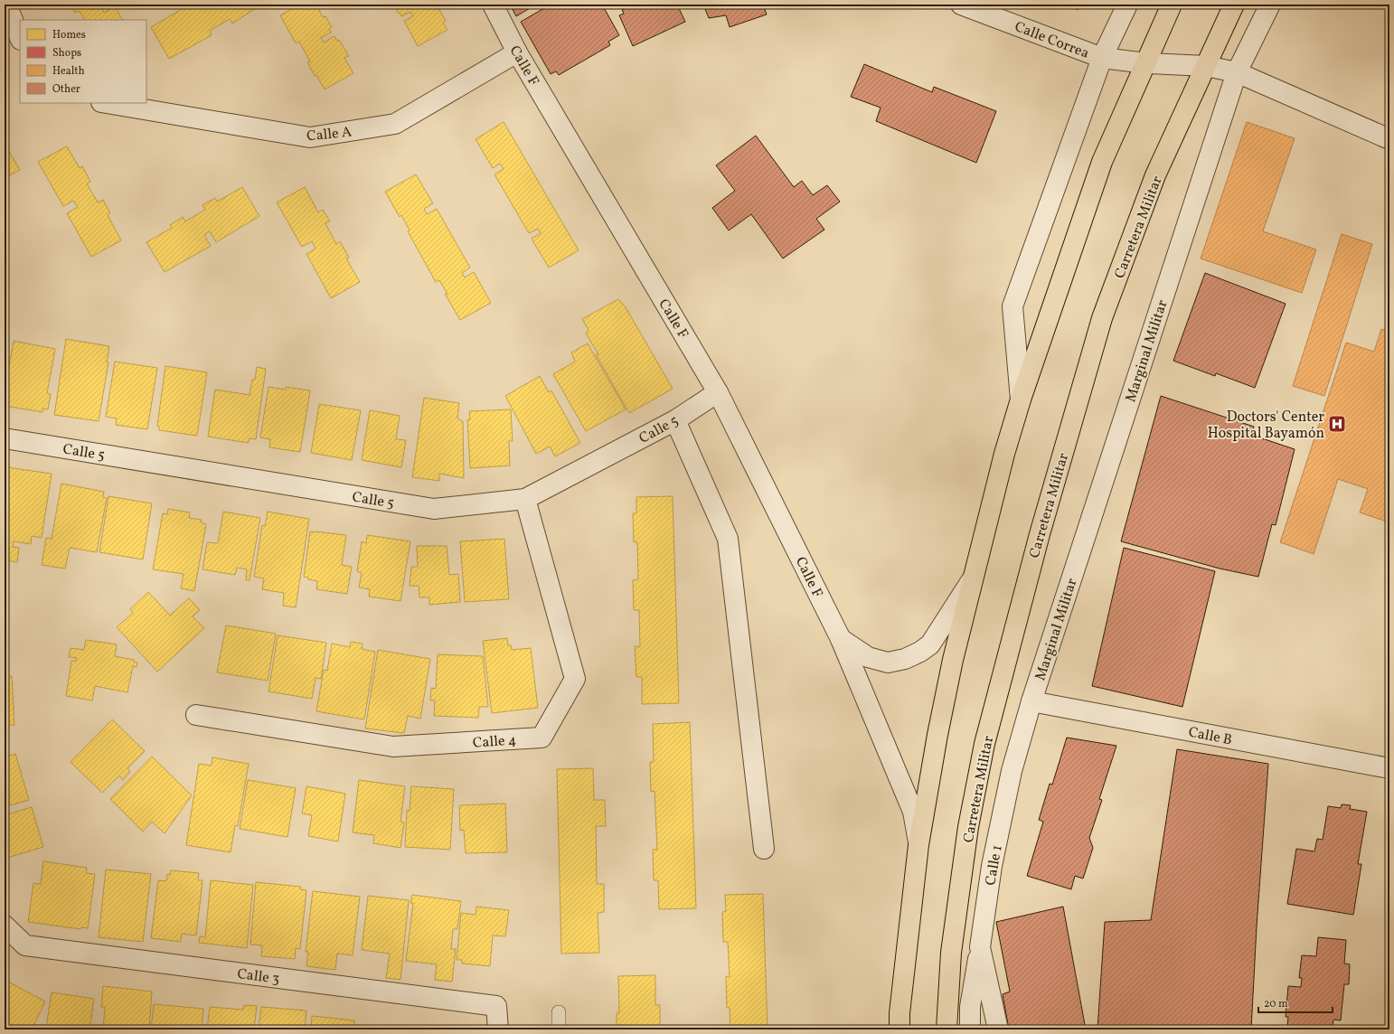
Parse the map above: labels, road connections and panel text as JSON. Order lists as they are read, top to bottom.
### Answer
{
  "streets": {
    "main road": ["Carretera Militar"],
    "street": [
      "Calle Correa",
      "Calle F",
      "Calle A",
      "Marginal Militar",
      "Calle 5",
      "Calle B",
      "Calle 4",
      "Calle 1",
      "Calle 3"
    ]
  },
  "crossings": [
    ["Calle Correa", "Carretera Militar"],
    ["Calle Correa", "Marginal Militar"],
    ["Calle F", "Calle A"],
    ["Calle F", "Calle 5"],
    ["Marginal Militar", "Calle B"],
    ["Marginal Militar", "Calle 1"],
    ["Calle 5", "Calle 4"],
    ["Calle B", "Calle 1"]
  ],
  "places": {
    "hospital": ["Doctors' Center Hospital Bayamón"]
  },
  "legend": [
    "Homes",
    "Shops",
    "Health",
    "Other"
  ],
  "scale_bar": "20 m"
}
